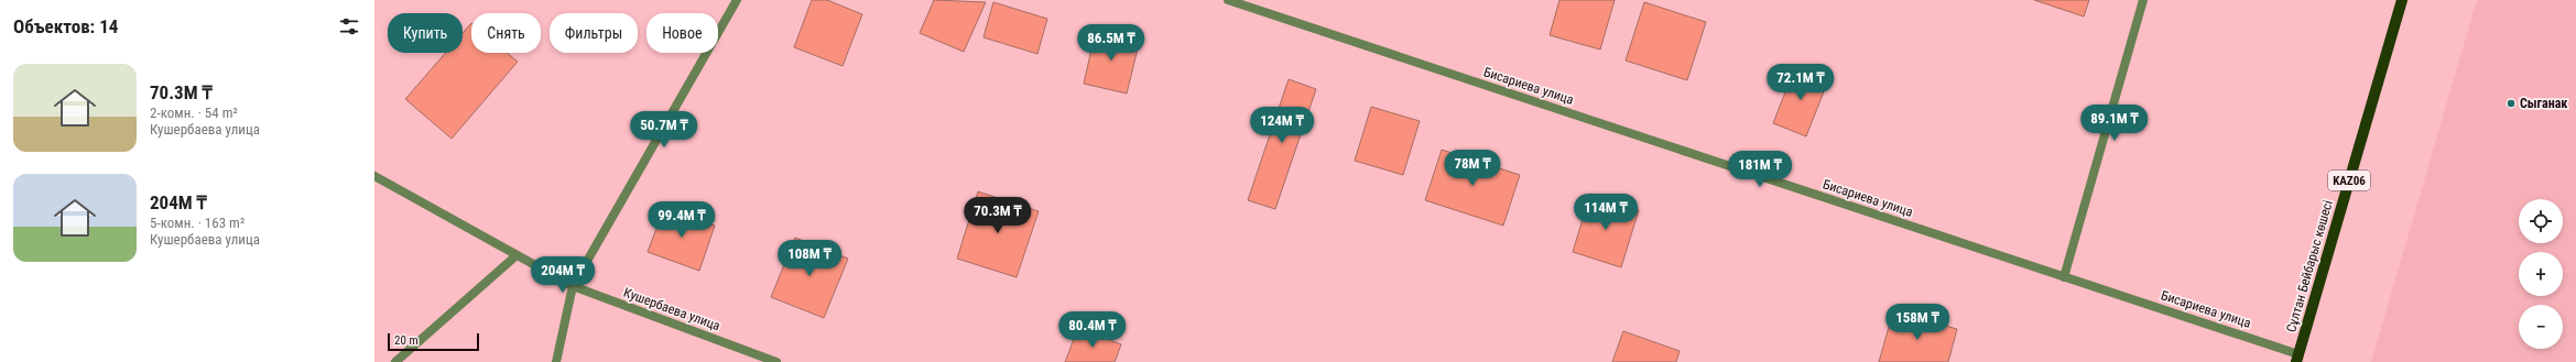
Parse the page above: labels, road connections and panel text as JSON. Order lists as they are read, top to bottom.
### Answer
{
  "streets": {
    "main road": ["KAZ06", "Сұлтан Бейбарыс көшесі"],
    "street": ["Бисариева улица", "Кушербаева улица"]
  },
  "crossings": [
    ["Бисариева улица", "Сұлтан Бейбарыс көшесі"]
  ],
  "places": ["Сыганак"],
  "scale_bar": "20 m",
  "page": {
    "heading": "Объектов: 14",
    "chip": [
      "Купить",
      "Снять",
      "Фильтры",
      "Новое"
    ],
    "price": [
      "86.5M ₸",
      "72.1M ₸",
      "89.1M ₸",
      "124M ₸",
      "50.7M ₸",
      "78M ₸",
      "181M ₸",
      "114M ₸",
      "70.3M ₸",
      "99.4M ₸",
      "108M ₸",
      "204M ₸",
      "158M ₸",
      "80.4M ₸"
    ],
    "list": [
      {
        "name": "70.3M ₸",
        "note": "2-комн. · 54 m² · Кушербаева улица"
      },
      {
        "name": "204M ₸",
        "note": "5-комн. · 163 m² · Кушербаева улица"
      }
    ],
    "map_buttons": ["+", "−"],
    "scale": "20 m"
  }
}
